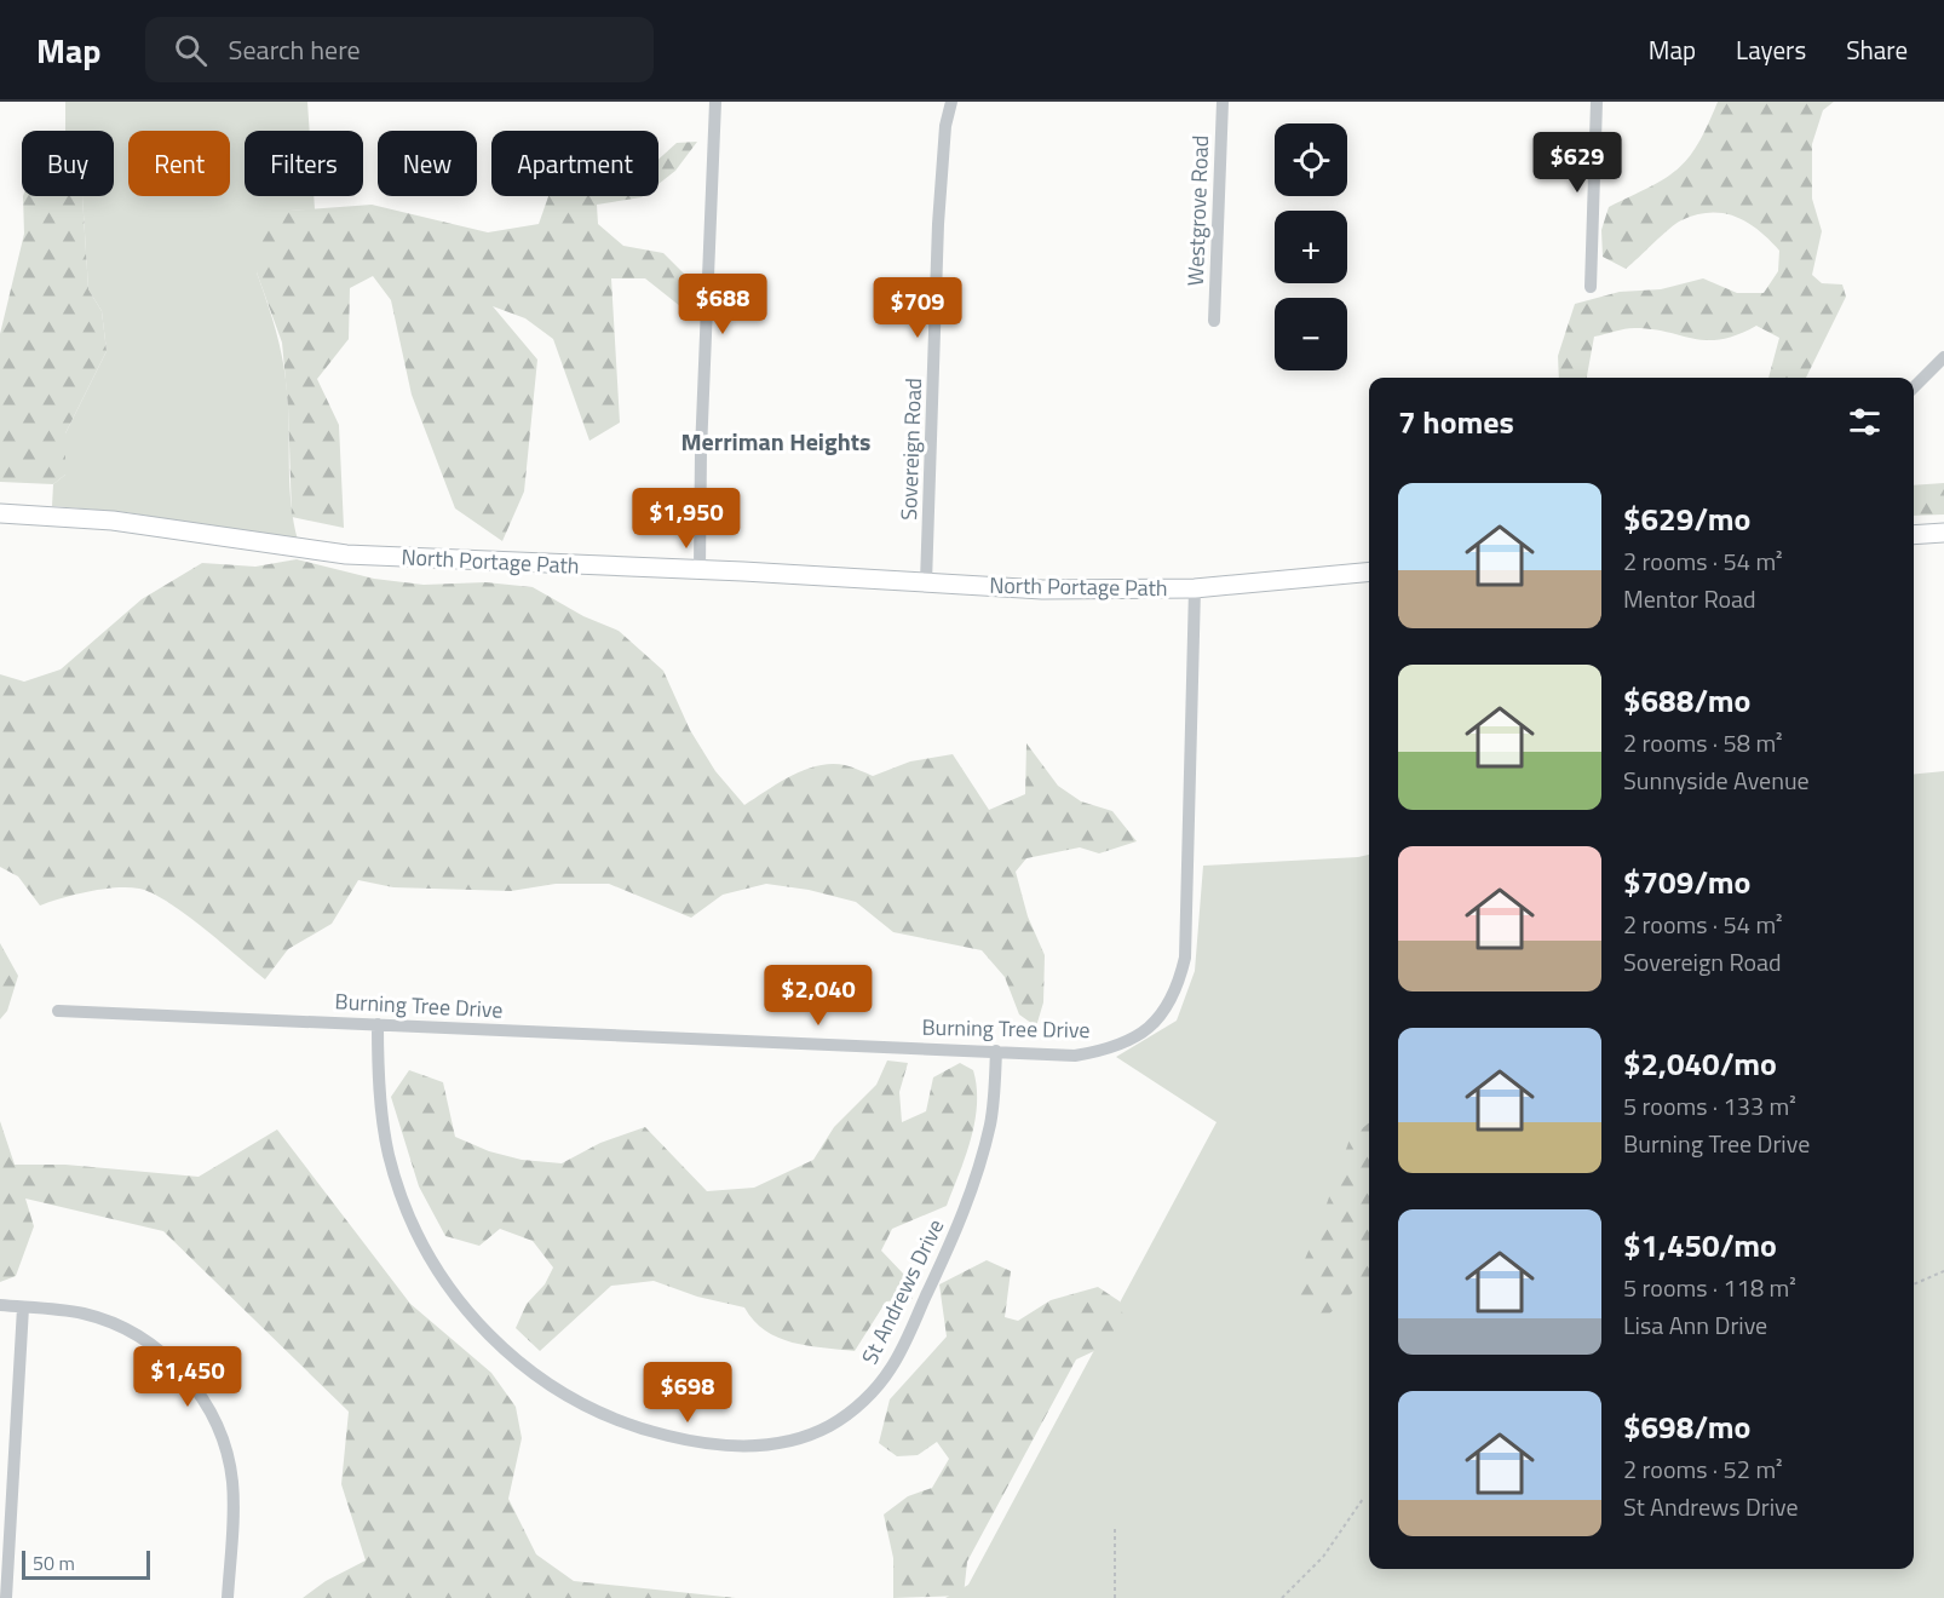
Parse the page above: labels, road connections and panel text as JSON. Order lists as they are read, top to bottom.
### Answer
{
  "streets": {
    "main road": ["North Portage Path"],
    "street": [
      "Westgrove Road",
      "Sovereign Road",
      "Burning Tree Drive",
      "St Andrews Drive"
    ]
  },
  "crossings": [
    ["Sovereign Road", "North Portage Path"],
    ["North Portage Path", "Burning Tree Drive"],
    ["Burning Tree Drive", "St Andrews Drive"]
  ],
  "districts": ["Merriman Heights"],
  "scale_bar": "50 m",
  "page": {
    "header": "Map",
    "search": "Search here",
    "nav": ["Map", "Layers", "Share"],
    "map_buttons": ["+", "−"],
    "chip": [
      "Buy",
      "Rent",
      "Filters",
      "New",
      "Apartment"
    ],
    "price": [
      "$629",
      "$688",
      "$709",
      "$1,950",
      "$2,040",
      "$1,450",
      "$698"
    ],
    "heading": "7 homes",
    "list": [
      {
        "name": "$629/mo",
        "note": "2 rooms · 54 m² · Mentor Road"
      },
      {
        "name": "$688/mo",
        "note": "2 rooms · 58 m² · Sunnyside Avenue"
      },
      {
        "name": "$709/mo",
        "note": "2 rooms · 54 m² · Sovereign Road"
      },
      {
        "name": "$2,040/mo",
        "note": "5 rooms · 133 m² · Burning Tree Drive"
      },
      {
        "name": "$1,450/mo",
        "note": "5 rooms · 118 m² · Lisa Ann Drive"
      },
      {
        "name": "$698/mo",
        "note": "2 rooms · 52 m² · St Andrews Drive"
      }
    ],
    "scale": "50 m"
  }
}
